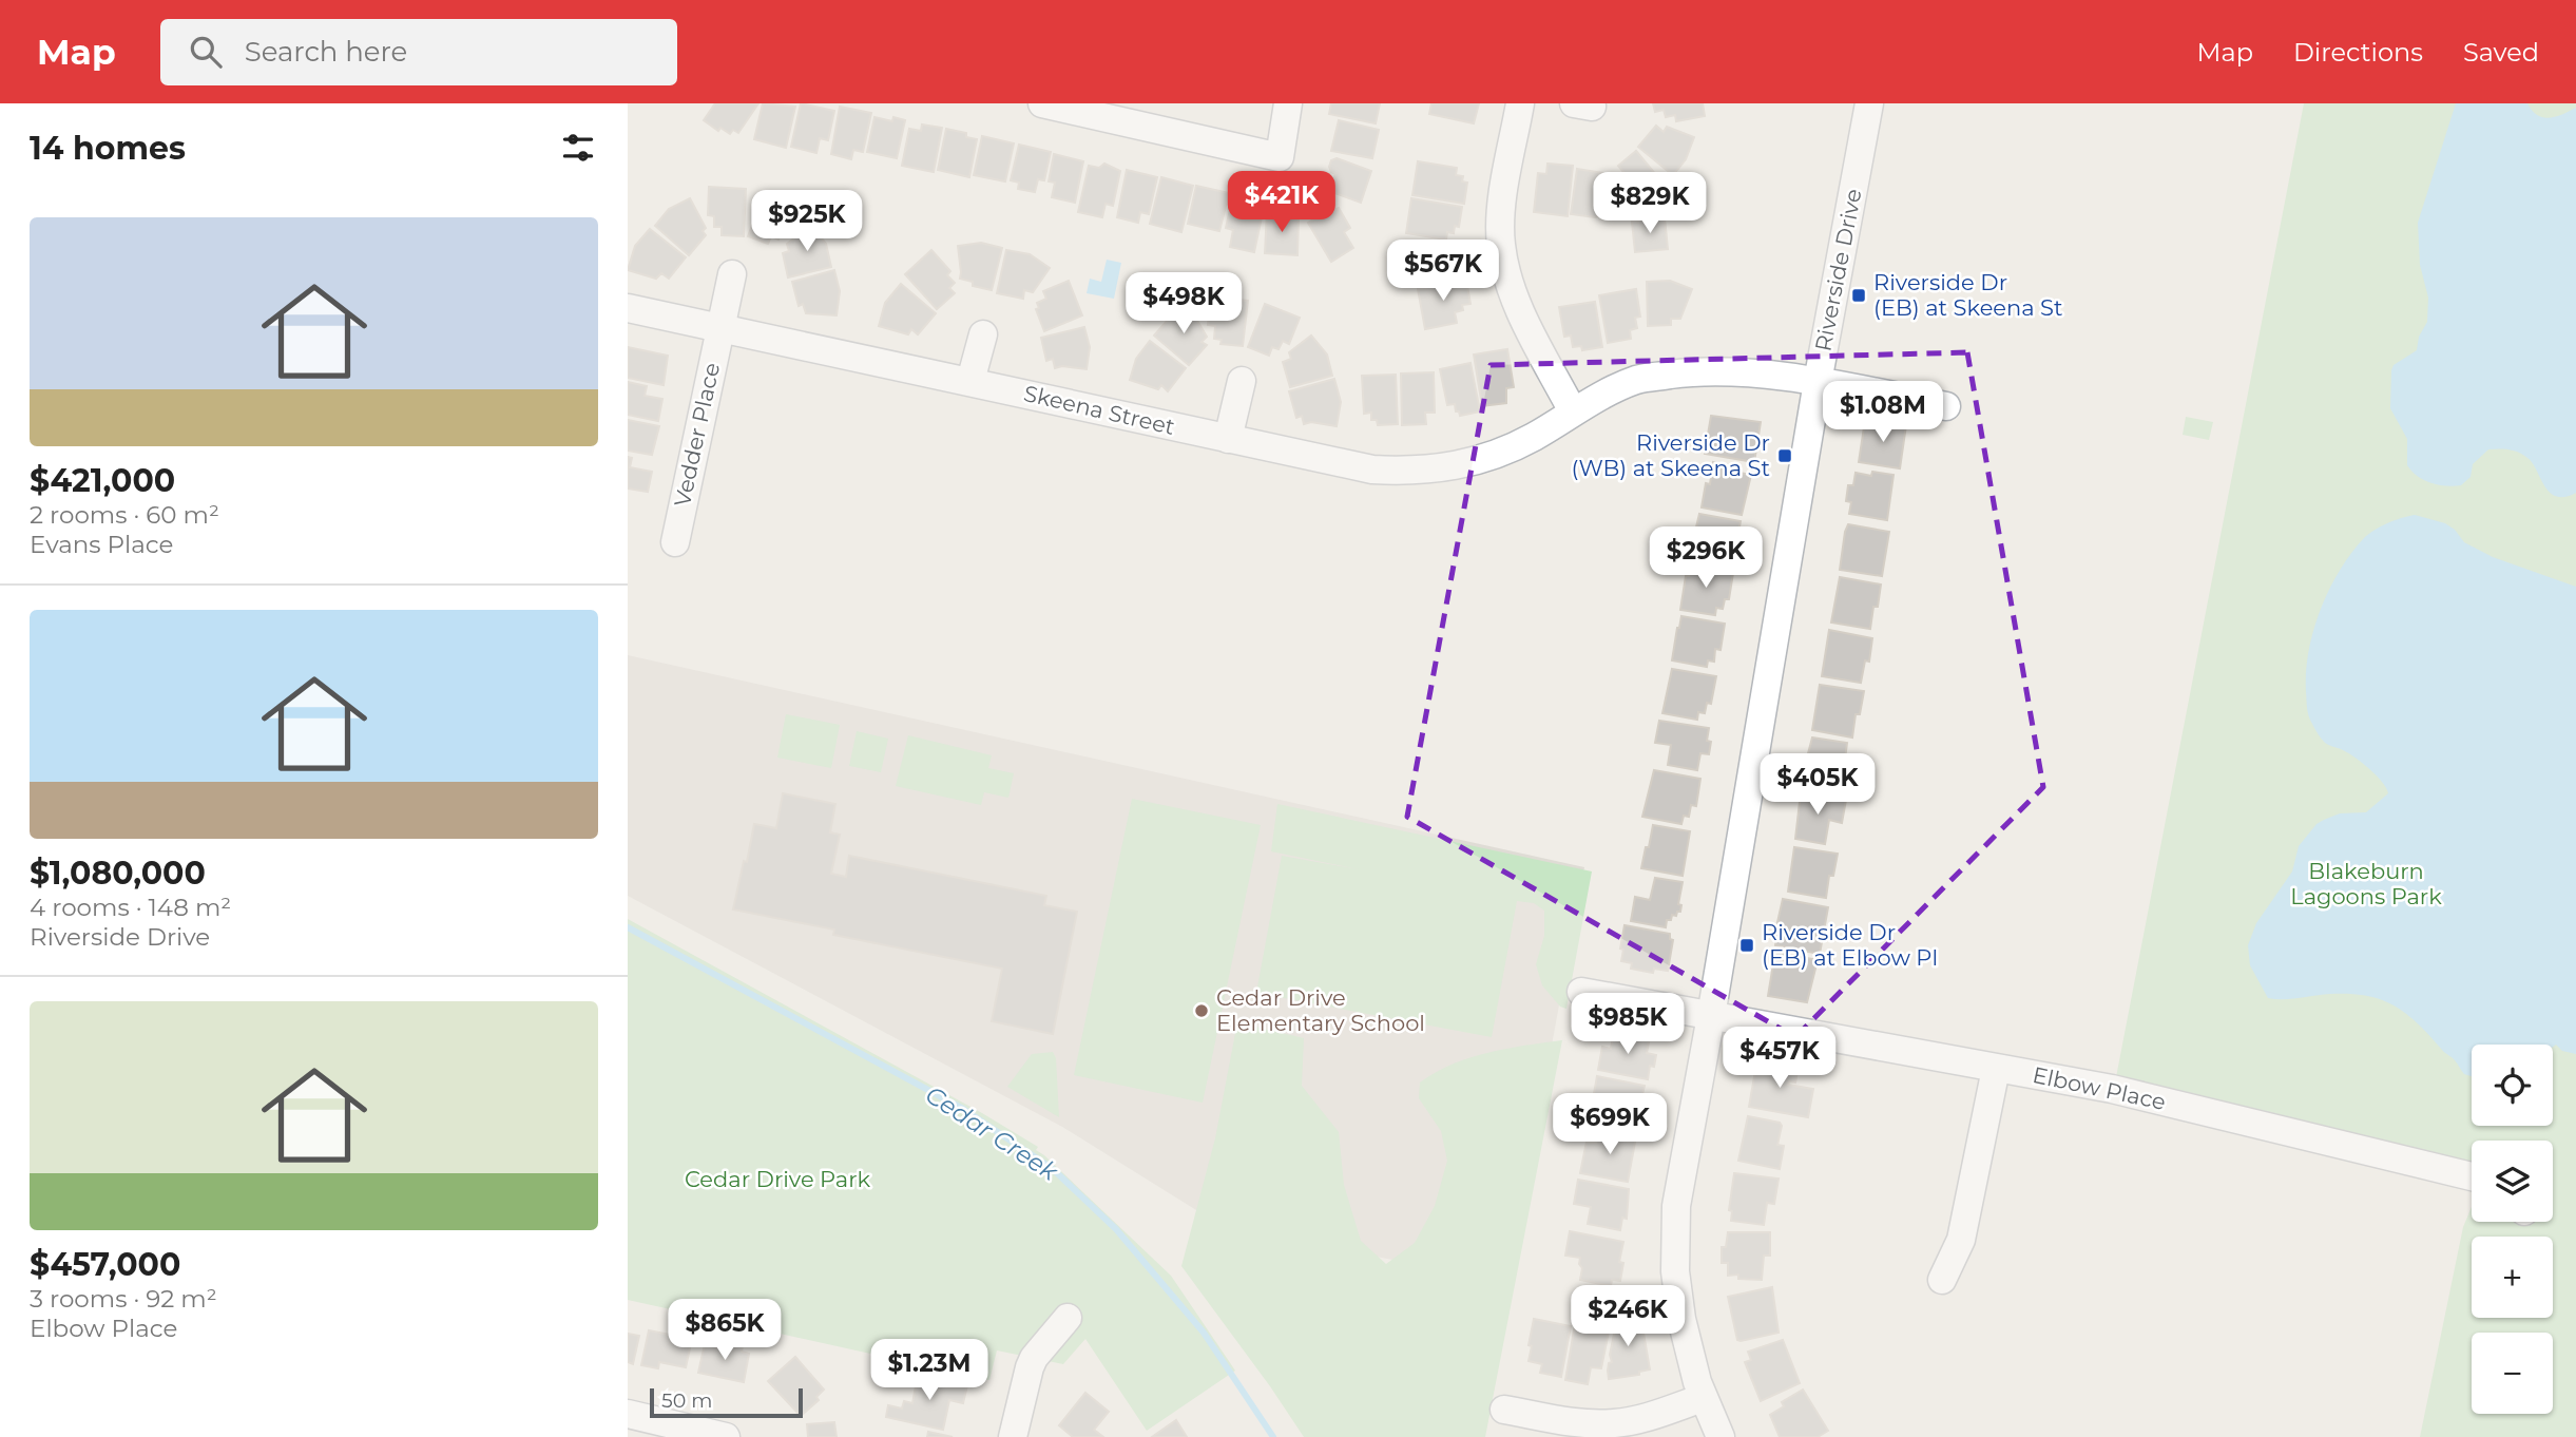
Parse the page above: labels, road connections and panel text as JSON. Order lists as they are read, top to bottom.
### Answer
{
  "streets": {
    "street": [
      "Riverside Drive",
      "Skeena Street",
      "Vedder Place",
      "Elbow Place"
    ]
  },
  "crossings": [
    ["Riverside Drive", "Skeena Street"],
    ["Riverside Drive", "Elbow Place"],
    ["Skeena Street", "Vedder Place"]
  ],
  "water": ["Cedar Creek"],
  "parks": ["Blakeburn Lagoons Park", "Cedar Drive Park"],
  "places": {
    "transit": ["Riverside Dr (EB) at Skeena St", "Riverside Dr (WB) at Skeena St", "Riverside Dr (EB) at Elbow Pl"],
    "other": ["Cedar Drive Elementary School"]
  },
  "scale_bar": "50 m",
  "page": {
    "header": "Map",
    "search": "Search here",
    "nav": ["Map", "Directions", "Saved"],
    "heading": "14 homes",
    "price": [
      "$421K",
      "$829K",
      "$925K",
      "$567K",
      "$498K",
      "$1.08M",
      "$296K",
      "$405K",
      "$985K",
      "$457K",
      "$699K",
      "$246K",
      "$865K",
      "$1.23M"
    ],
    "list": [
      {
        "name": "$421,000",
        "note": "2 rooms · 60 m² · Evans Place"
      },
      {
        "name": "$1,080,000",
        "note": "4 rooms · 148 m² · Riverside Drive"
      },
      {
        "name": "$457,000",
        "note": "3 rooms · 92 m² · Elbow Place"
      }
    ],
    "map_buttons": ["+", "−"],
    "scale": "50 m"
  }
}
